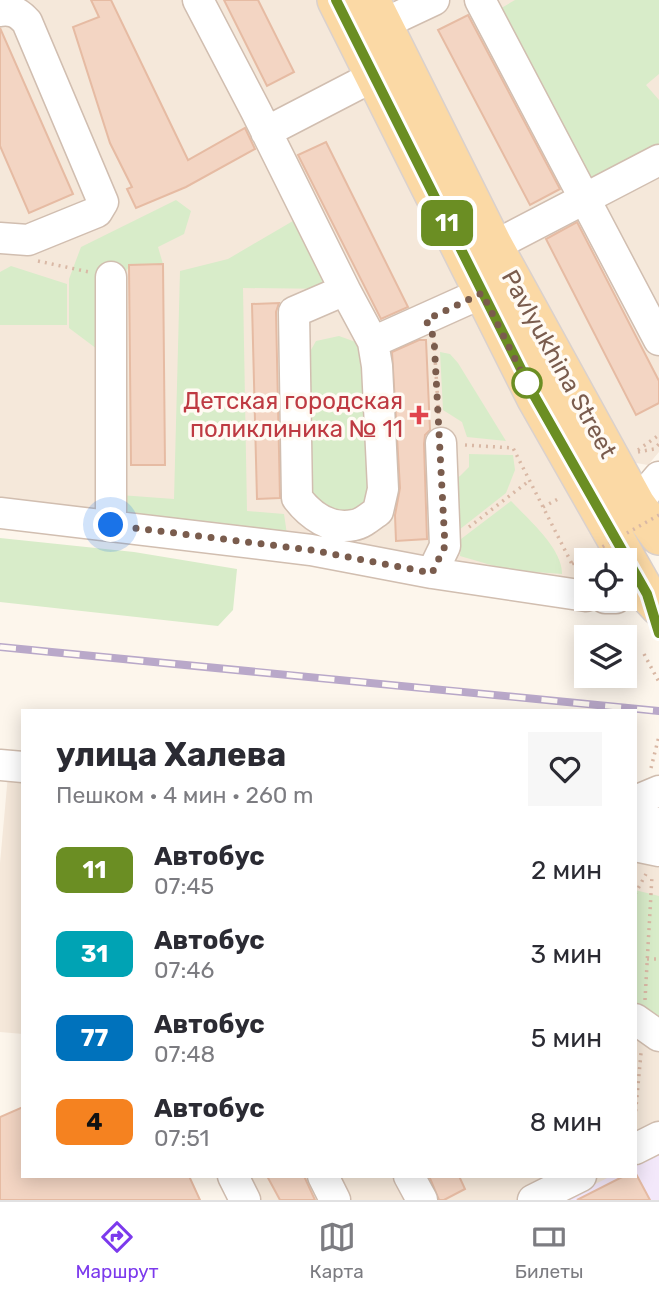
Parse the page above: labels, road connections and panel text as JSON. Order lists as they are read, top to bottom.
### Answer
{
  "streets": {
    "main road": ["Pavlyukhina Street"]
  },
  "places": {
    "health": ["Детская городская поликлиника № 11"]
  },
  "lines": ["bus line 11"],
  "page": {
    "on_map": "11",
    "heading": ["улица Халева", "Пешком · 4 мин · 260 m"],
    "list": [
      {
        "mark": "11",
        "name": "Автобус",
        "note": "07:45",
        "value": "2 мин"
      },
      {
        "mark": "31",
        "name": "Автобус",
        "note": "07:46",
        "value": "3 мин"
      },
      {
        "mark": "77",
        "name": "Автобус",
        "note": "07:48",
        "value": "5 мин"
      },
      {
        "mark": "4",
        "name": "Автобус",
        "note": "07:51",
        "value": "8 мин"
      }
    ],
    "tabs": ["Маршрут", "Карта", "Билеты"]
  }
}
